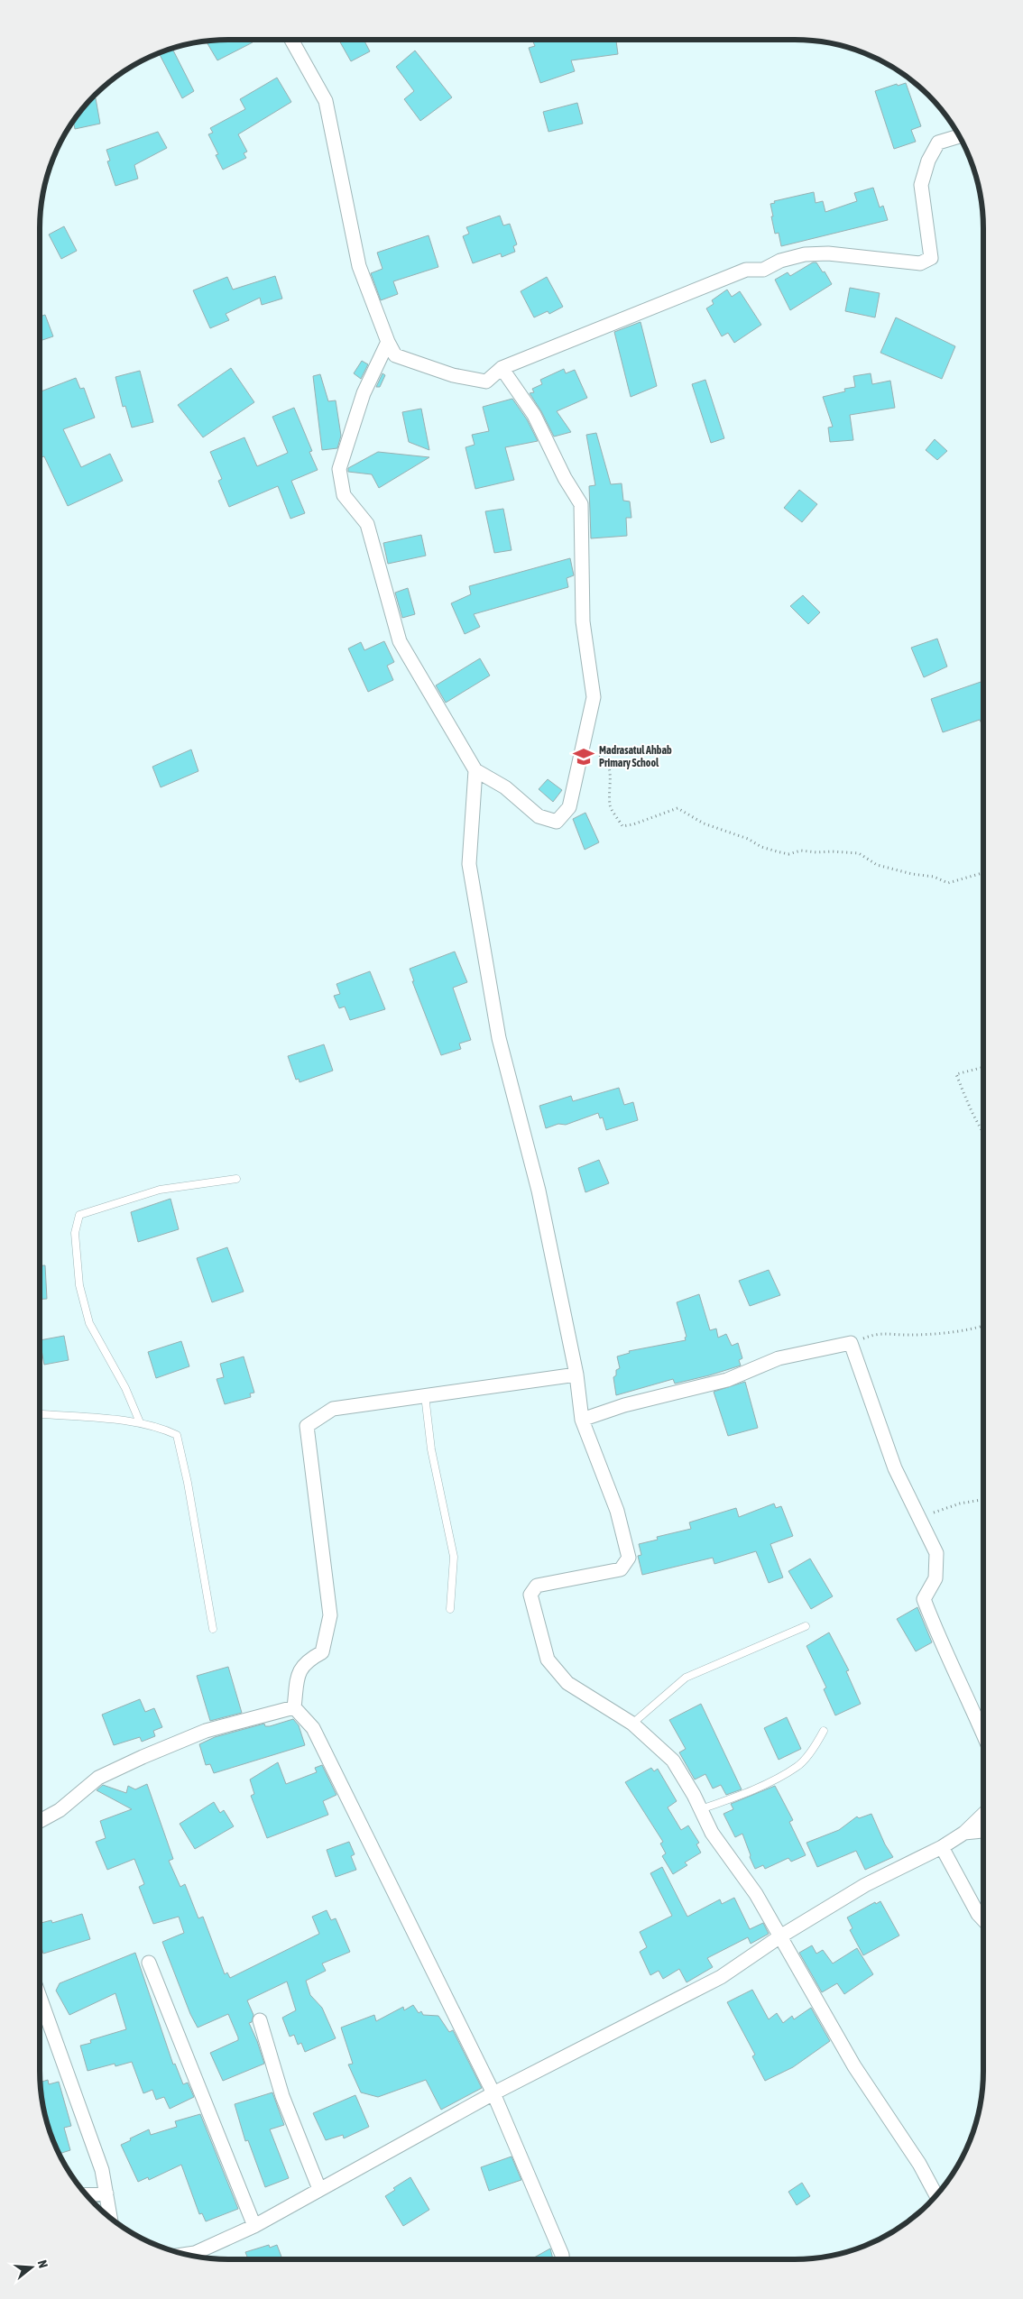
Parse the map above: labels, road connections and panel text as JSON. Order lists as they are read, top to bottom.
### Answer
{
  "places": {
    "school or university": ["Madrasatul Ahbab Primary School"]
  },
  "north": "right"
}
